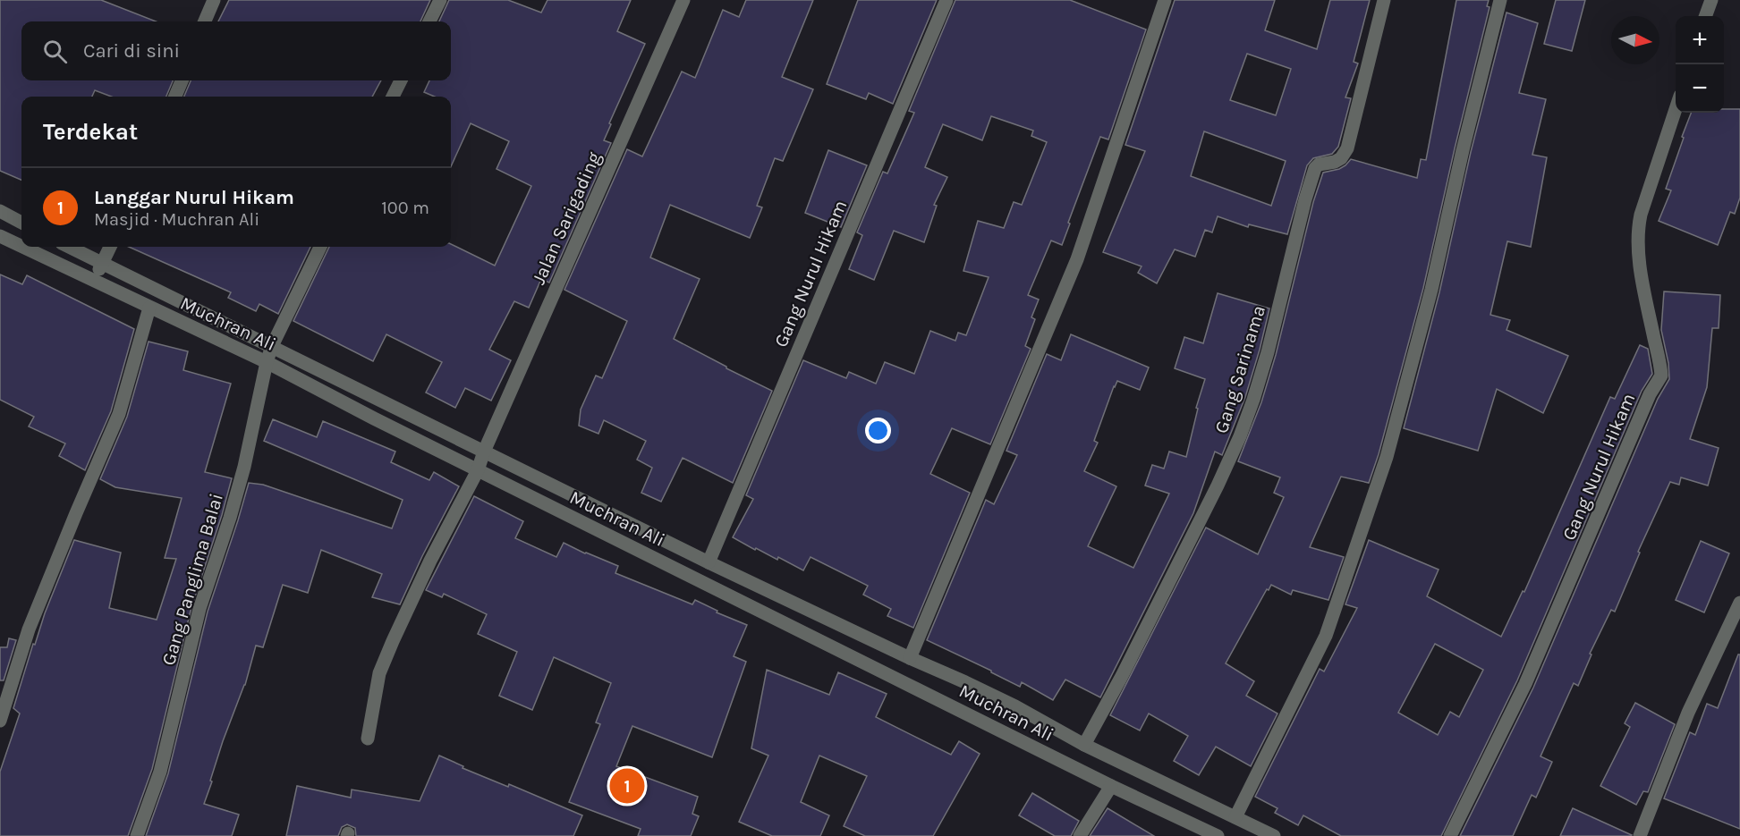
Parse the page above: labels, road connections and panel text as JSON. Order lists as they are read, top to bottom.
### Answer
{
  "streets": {
    "street": [
      "Jalan Sarigading",
      "Gang Nurul Hikam",
      "Muchran Ali",
      "Gang Sarinama",
      "Gang Panglima Balai"
    ]
  },
  "crossings": [
    ["Jalan Sarigading", "Muchran Ali"],
    ["Gang Nurul Hikam", "Muchran Ali"],
    ["Muchran Ali", "Gang Sarinama"],
    ["Muchran Ali", "Gang Panglima Balai"]
  ],
  "north": "right",
  "page": {
    "map_buttons": ["+", "−"],
    "search": "Cari di sini",
    "heading": "Terdekat",
    "list": [
      {
        "mark": "1",
        "name": "Langgar Nurul Hikam",
        "note": "Masjid · Muchran Ali",
        "value": "100 m"
      }
    ],
    "pins": "1"
  }
}
